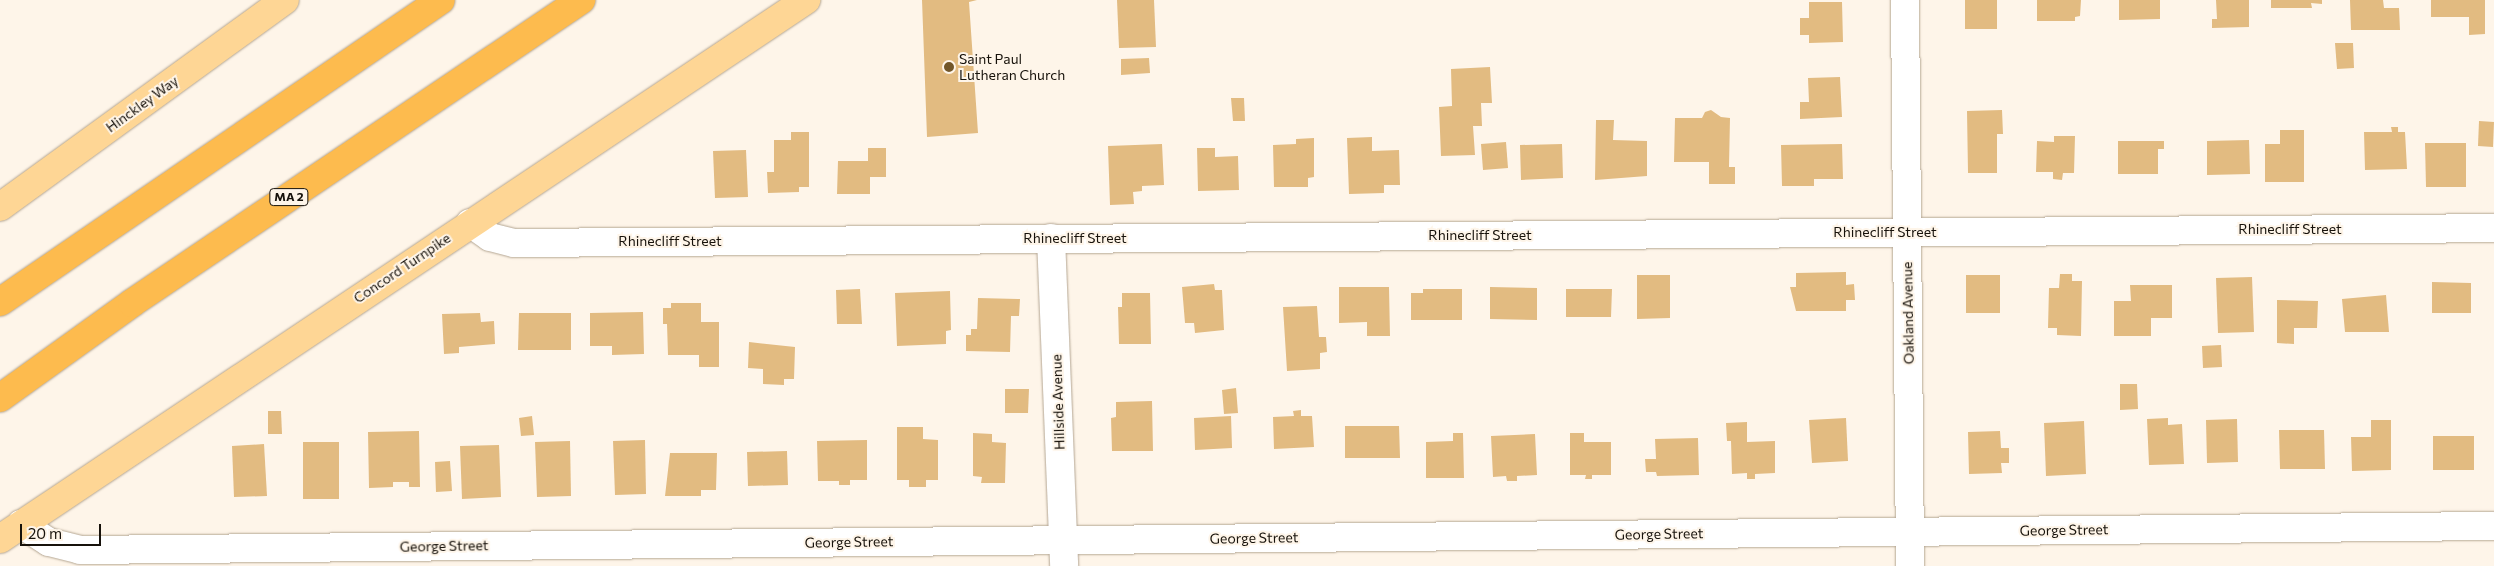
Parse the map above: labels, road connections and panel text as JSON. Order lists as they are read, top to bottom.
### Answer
{
  "streets": {
    "highway": ["MA 2"],
    "main road": ["Hinckley Way", "Concord Turnpike"],
    "street": [
      "Rhinecliff Street",
      "Oakland Avenue",
      "Hillside Avenue",
      "George Street"
    ]
  },
  "crossings": [
    ["Rhinecliff Street", "Concord Turnpike"],
    ["Rhinecliff Street", "Oakland Avenue"],
    ["Rhinecliff Street", "Hillside Avenue"],
    ["Concord Turnpike", "George Street"],
    ["Oakland Avenue", "George Street"],
    ["Hillside Avenue", "George Street"]
  ],
  "places": ["Saint Paul Lutheran Church"],
  "scale_bar": "20 m"
}
